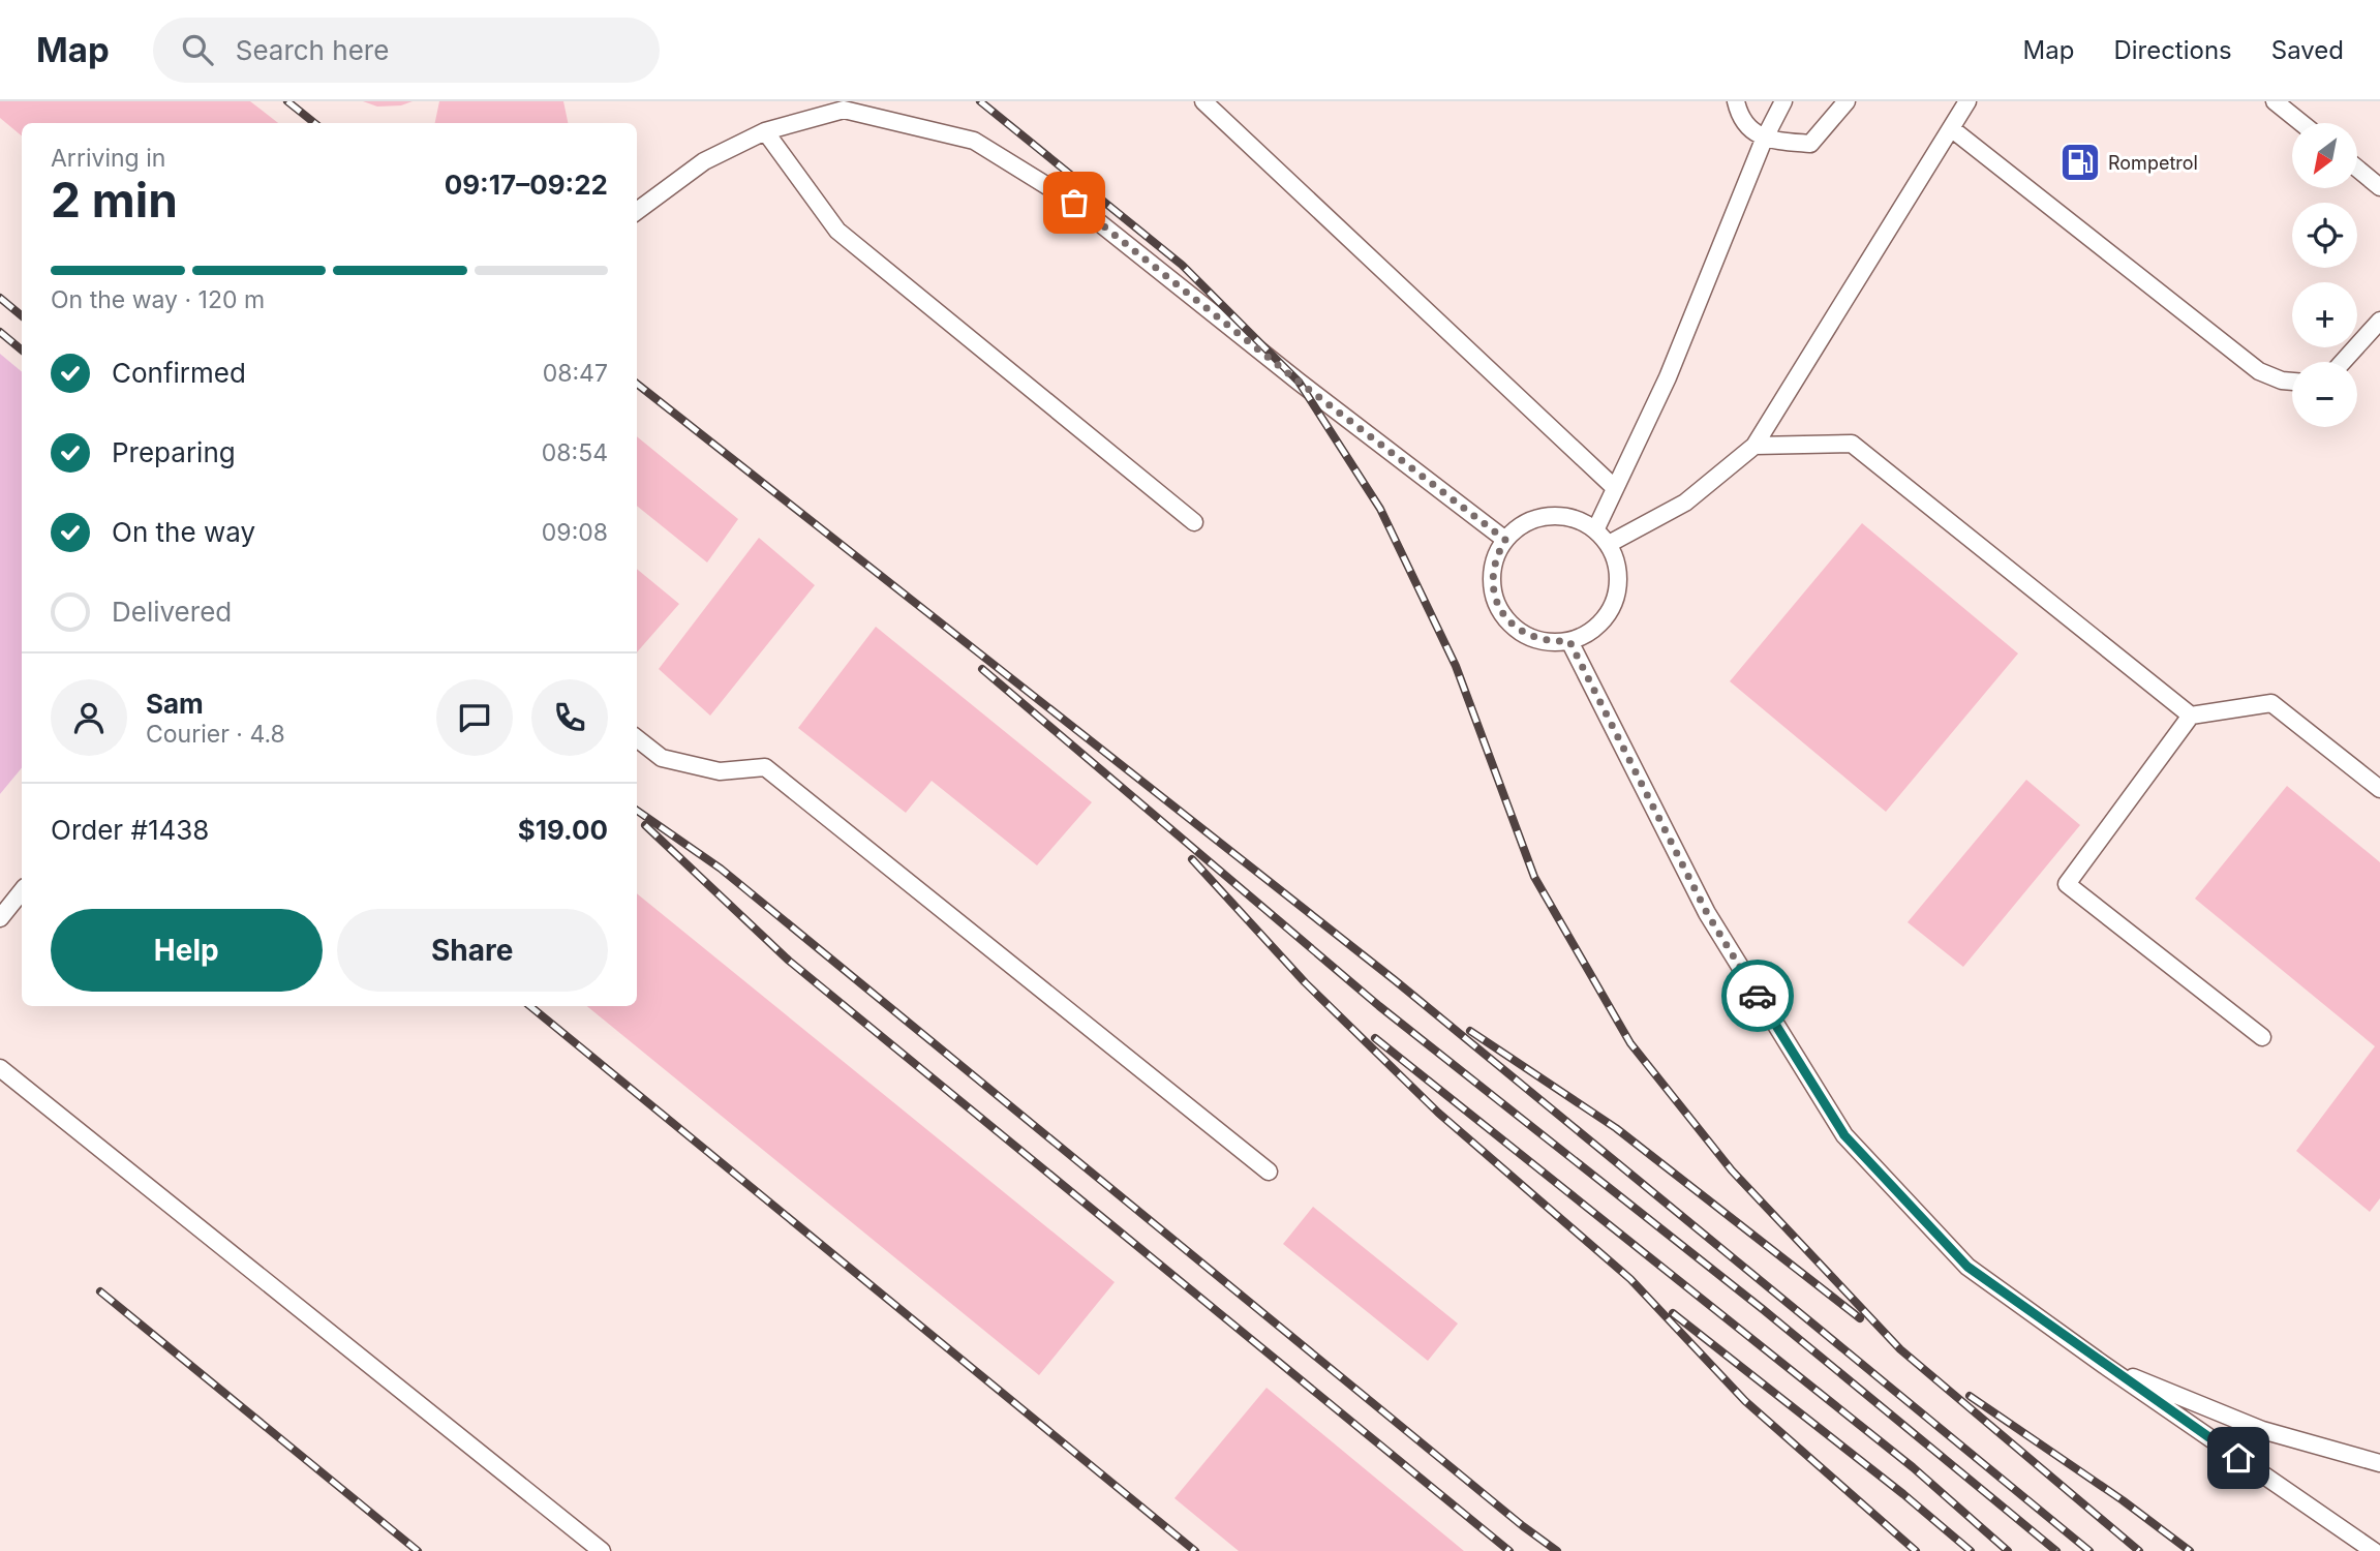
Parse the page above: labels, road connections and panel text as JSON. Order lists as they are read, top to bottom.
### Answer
{
  "places": {
    "fuel station": ["Rompetrol"]
  },
  "north": "bottom left",
  "page": {
    "header": "Map",
    "search": "Search here",
    "nav": ["Map", "Directions", "Saved"],
    "map_buttons": ["+", "−"],
    "heading": ["2 min", "Arriving in", "09:17–09:22"],
    "panel": [
      "Sam",
      "Courier · 4.8",
      "Order #1438",
      "$19.00"
    ],
    "bar": "On the way · 120 m",
    "list": [
      ["Confirmed", "08:47"],
      ["Preparing", "08:54"],
      ["On the way", "09:08"],
      "Delivered"
    ],
    "buttons": ["Help", "Share"]
  }
}
